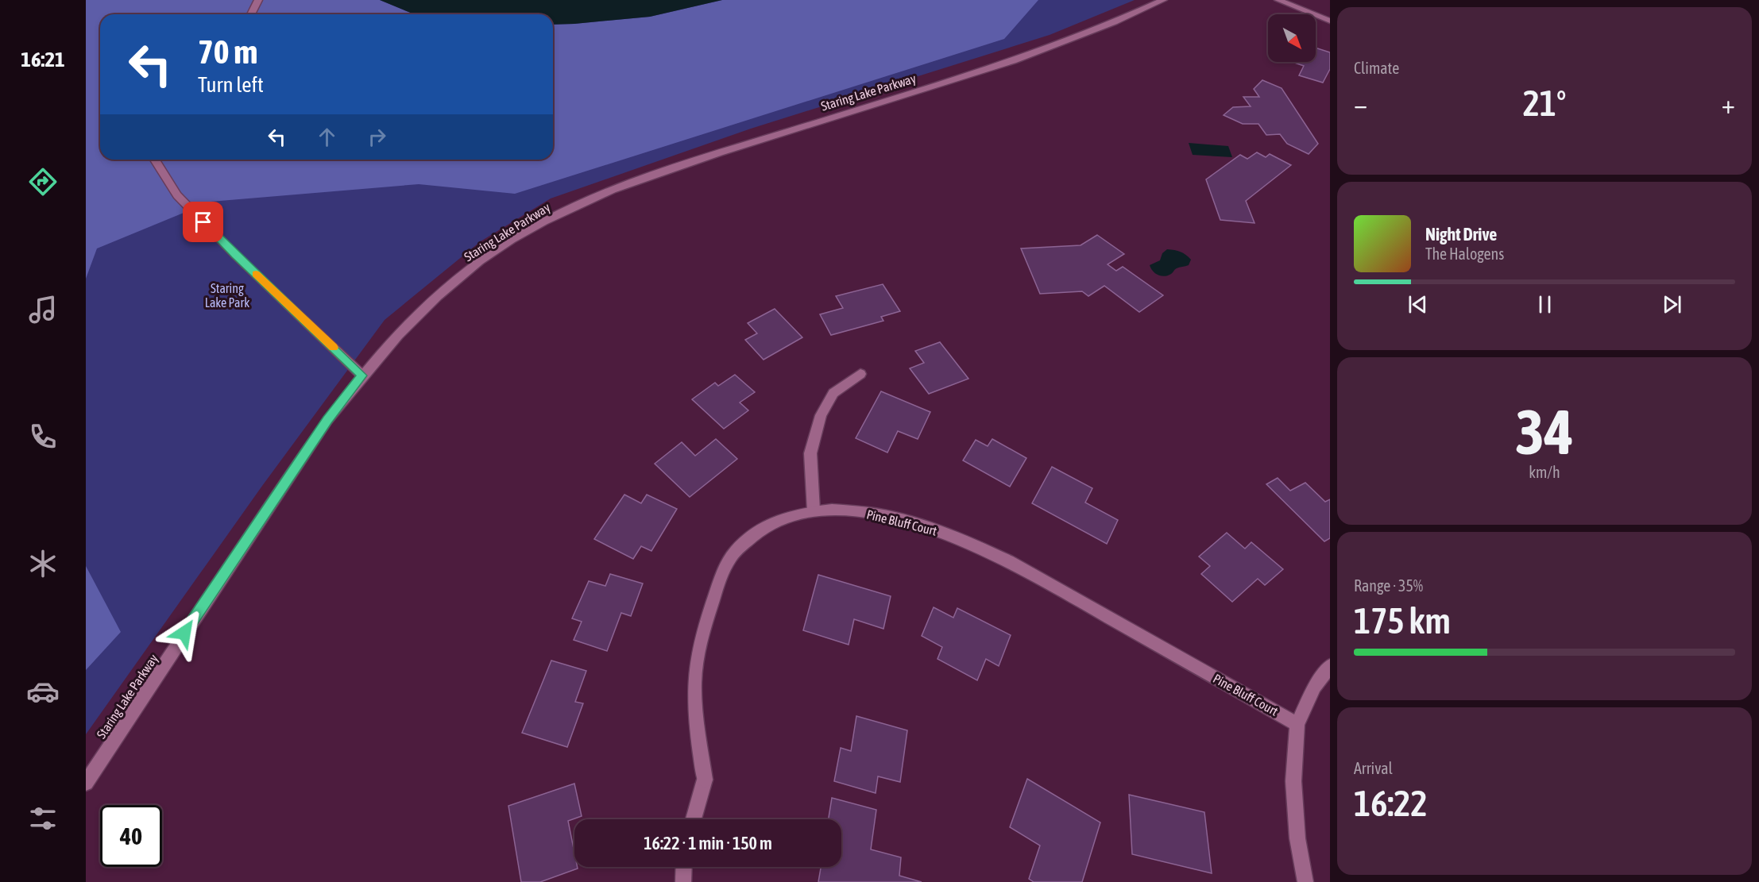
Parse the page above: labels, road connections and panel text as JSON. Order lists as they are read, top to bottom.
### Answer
{
  "streets": {
    "street": ["Staring Lake Parkway", "Pine Bluff Court"]
  },
  "parks": ["Staring Lake Park"],
  "north": "bottom right",
  "page": {
    "tabs": "16:21",
    "tile": [
      "Climate",
      ["34", "km/h"],
      ["Range · 35%", "175 km"],
      ["Arrival", "16:22"]
    ],
    "turn": ["70 m", "Turn left"],
    "heat": ["−", "21°", "+"],
    "song": ["Night Drive", "The Halogens"],
    "limit": "40",
    "trip": "16:22 · 1 min · 150 m"
  }
}
